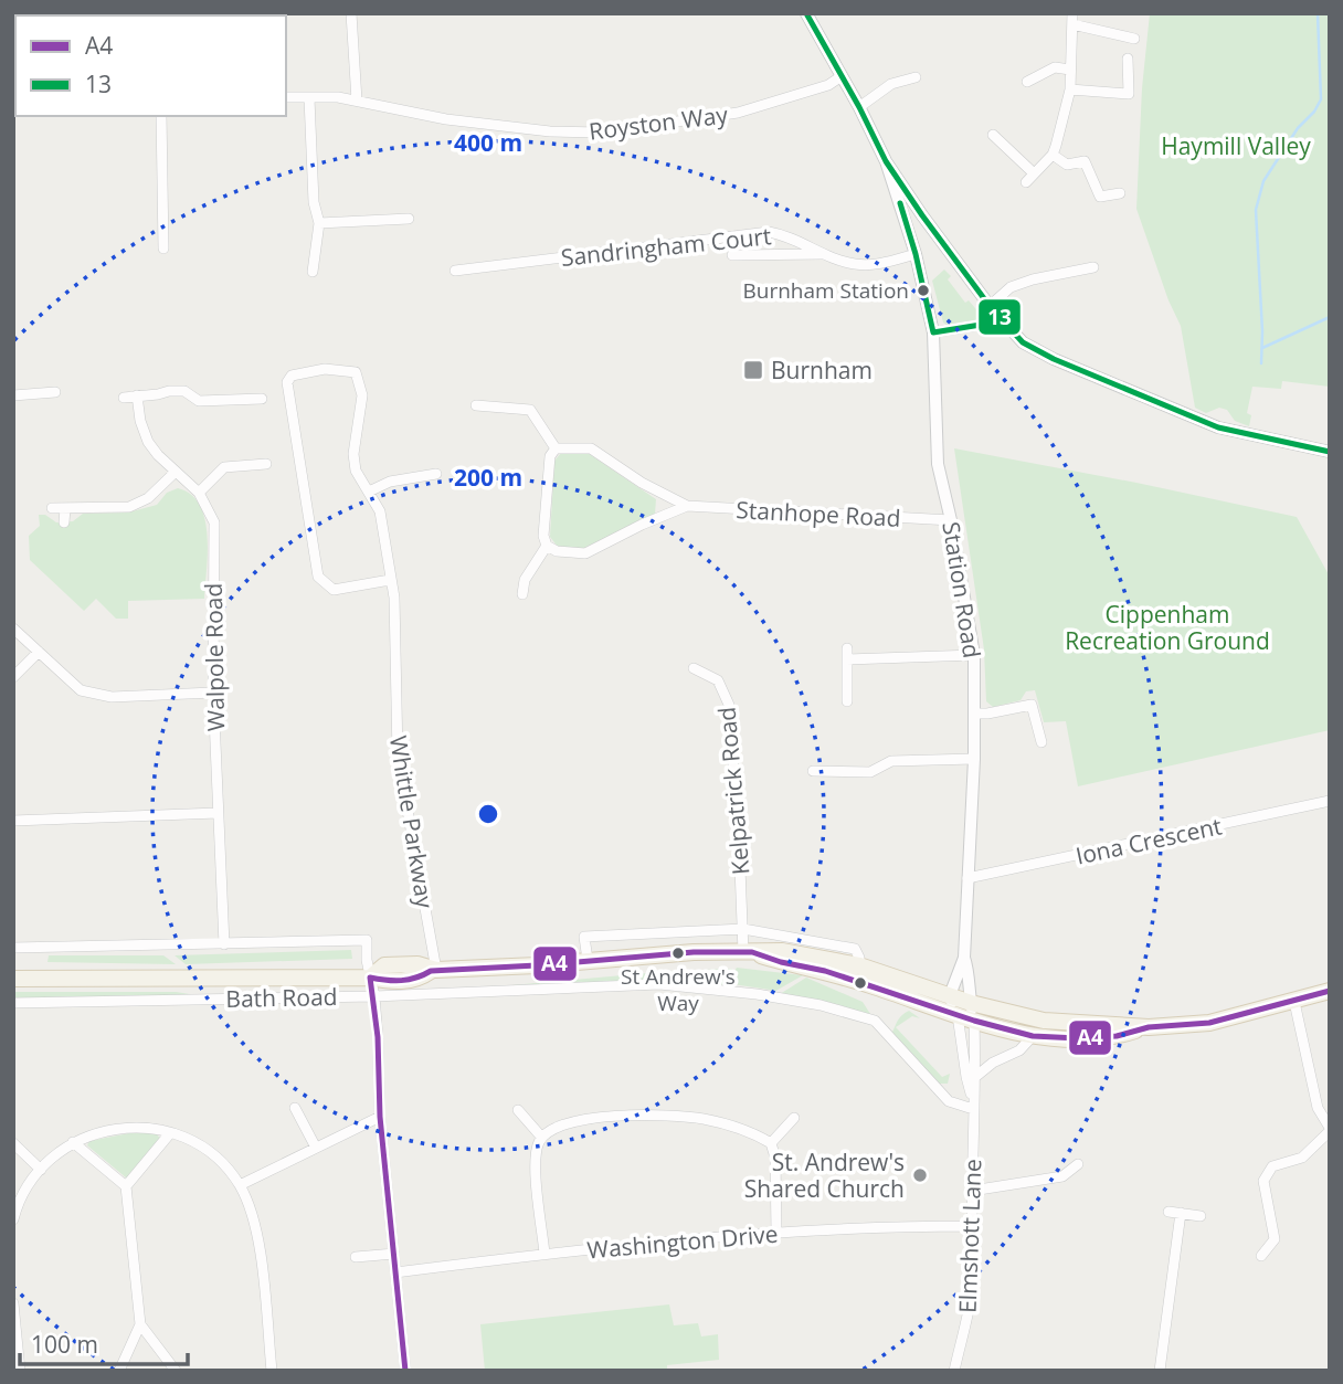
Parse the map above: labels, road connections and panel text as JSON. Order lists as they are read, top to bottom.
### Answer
{
  "streets": {
    "main road": ["Bath Road"],
    "street": [
      "Royston Way",
      "Sandringham Court",
      "Stanhope Road",
      "Station Road",
      "Walpole Road",
      "Kelpatrick Road",
      "Whittle Parkway",
      "Iona Crescent",
      "Elmshott Lane",
      "Washington Drive"
    ]
  },
  "crossings": [
    ["Sandringham Court", "Station Road"],
    ["Stanhope Road", "Station Road"],
    ["Station Road", "Iona Crescent"],
    ["Station Road", "Bath Road"],
    ["Station Road", "Elmshott Lane"],
    ["Kelpatrick Road", "Bath Road"],
    ["Whittle Parkway", "Bath Road"],
    ["Bath Road", "Elmshott Lane"],
    ["Elmshott Lane", "Washington Drive"]
  ],
  "parks": ["Haymill Valley", "Cippenham Recreation Ground"],
  "places": {
    "other": ["Burnham Station", "St Andrew's Way", "St. Andrew's Shared Church"],
    "transit": ["Burnham"]
  },
  "lines": ["transit line 13", "transit line A4"],
  "legend": ["A4", "13"],
  "scale_bar": "100 m",
  "rings": ["400 m", "200 m"]
}
